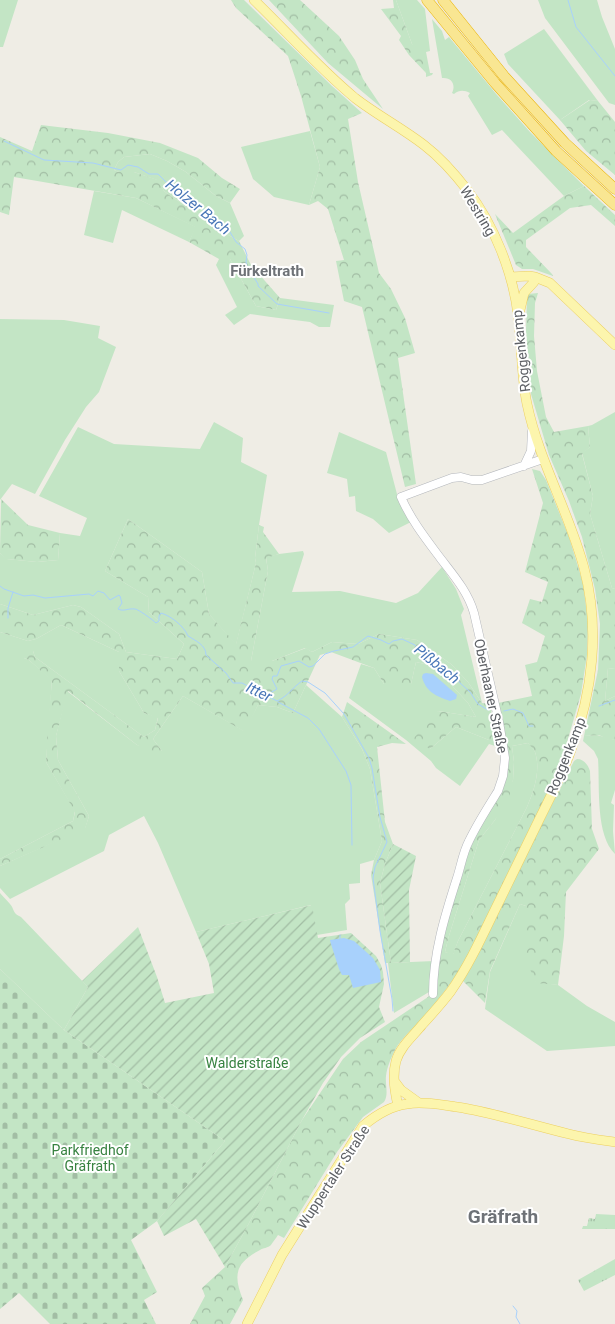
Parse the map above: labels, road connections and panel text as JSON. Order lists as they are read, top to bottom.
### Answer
{
  "streets": {
    "main road": ["Westring", "Roggenkamp", "Wuppertaler Straße"],
    "street": ["Oberhaaner Straße"]
  },
  "crossings": [
    ["Westring", "Roggenkamp"],
    ["Roggenkamp", "Wuppertaler Straße"]
  ],
  "districts": ["Fürkeltrath", "Gräfrath"],
  "water": ["Holzer Bach", "Pißbach", "Itter"],
  "parks": ["Walderstraße", "Parkfriedhof Gräfrath"]
}
